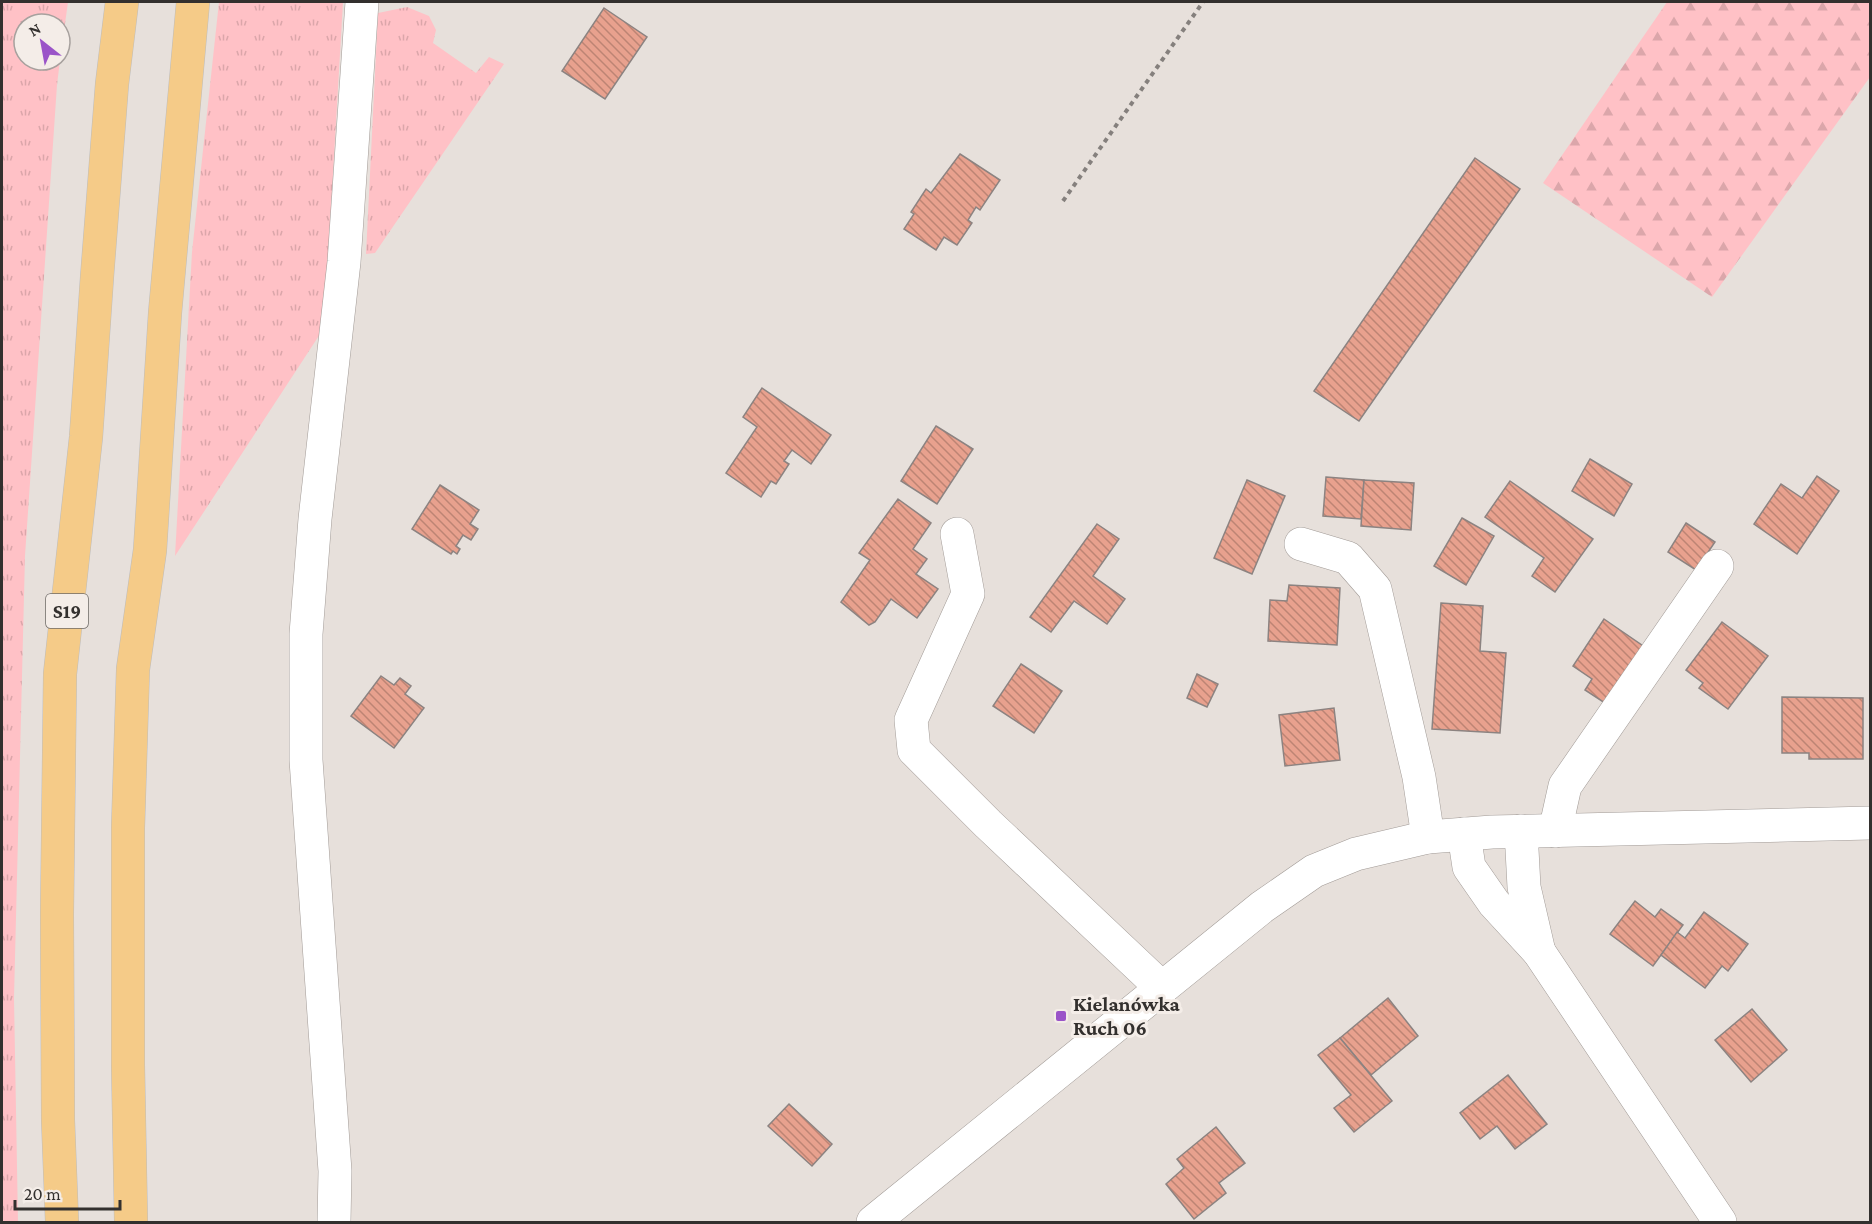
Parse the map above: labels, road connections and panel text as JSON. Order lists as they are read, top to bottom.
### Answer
{
  "streets": {
    "highway": ["S19"]
  },
  "places": {
    "transit": ["Kielanówka Ruch 06"]
  },
  "scale_bar": "20 m",
  "north": "top left"
}
